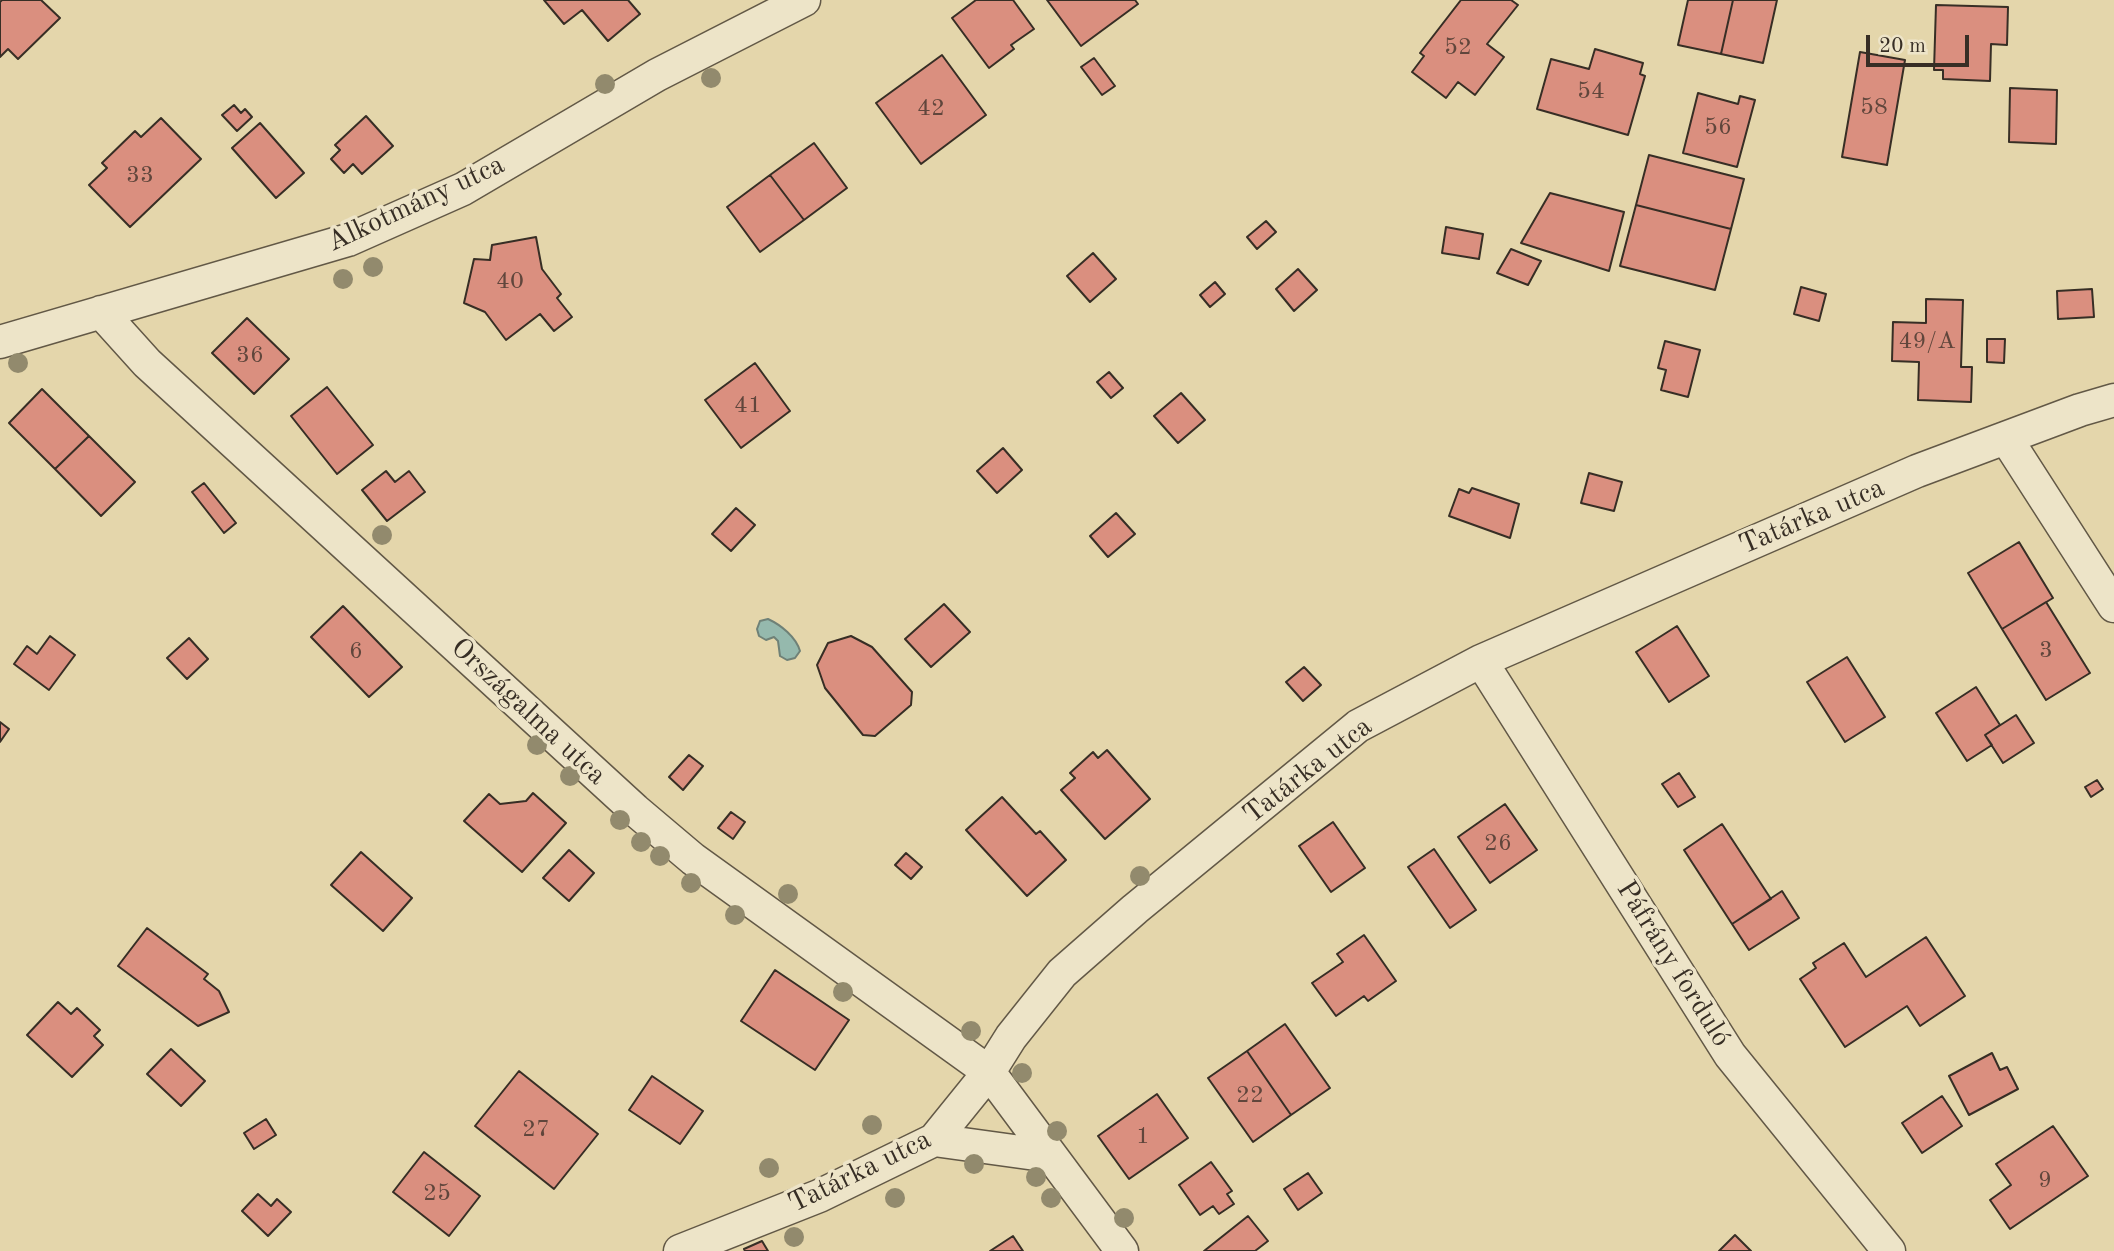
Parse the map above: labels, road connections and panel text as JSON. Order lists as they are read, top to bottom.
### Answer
{
  "streets": {
    "street": [
      "Alkotmány utca",
      "Tatárka utca",
      "Országalma utca",
      "Páfrány forduló"
    ]
  },
  "crossings": [
    ["Alkotmány utca", "Országalma utca"],
    ["Tatárka utca", "Országalma utca"],
    ["Tatárka utca", "Páfrány forduló"]
  ],
  "house_numbers": [
    "52",
    "54",
    "58",
    "42",
    "56",
    "33",
    "40",
    "49/A",
    "36",
    "41",
    "3",
    "6",
    "26",
    "22",
    "27",
    "1",
    "9",
    "25"
  ],
  "scale_bar": "20 m"
}
